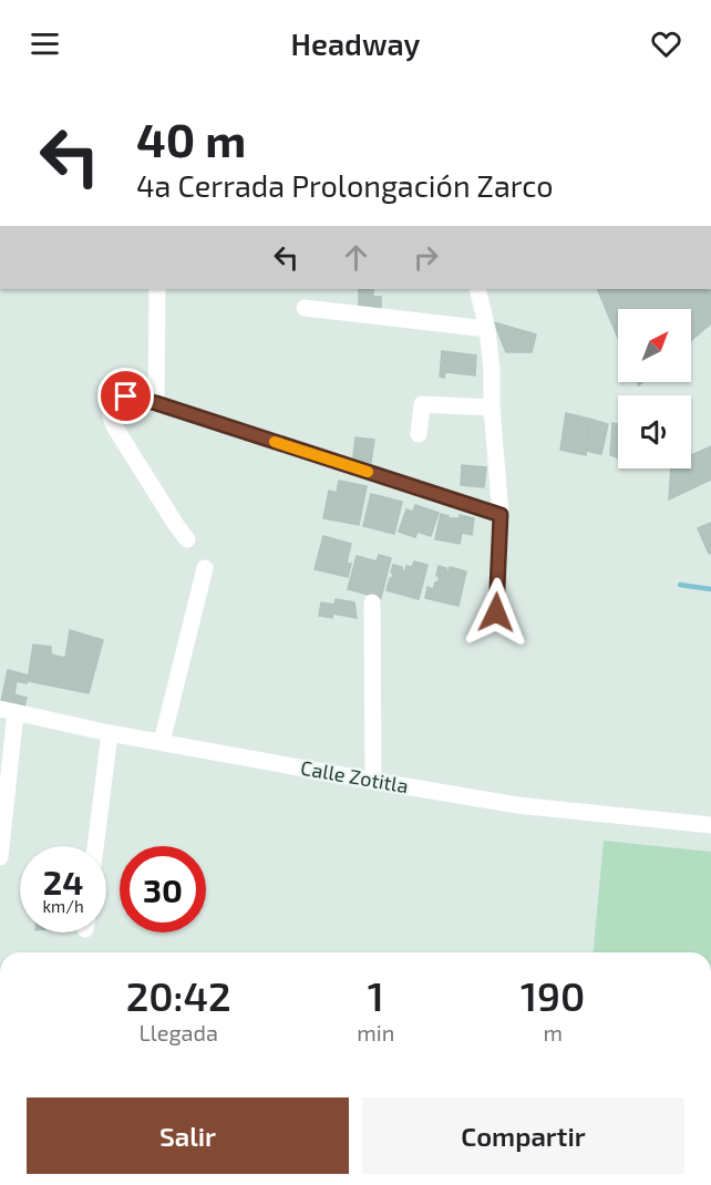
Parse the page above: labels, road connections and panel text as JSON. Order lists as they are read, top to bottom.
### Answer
{
  "streets": {
    "street": ["Calle Zotitla"]
  },
  "north": "top right",
  "page": {
    "header": "Headway",
    "turn": ["40 m", "4a Cerrada Prolongación Zarco"],
    "speed": "24 km/h",
    "limit": "30",
    "eta": [
      "20:42",
      "Llegada",
      "1",
      "min",
      "190",
      "m"
    ],
    "buttons": ["Salir", "Compartir"]
  }
}
